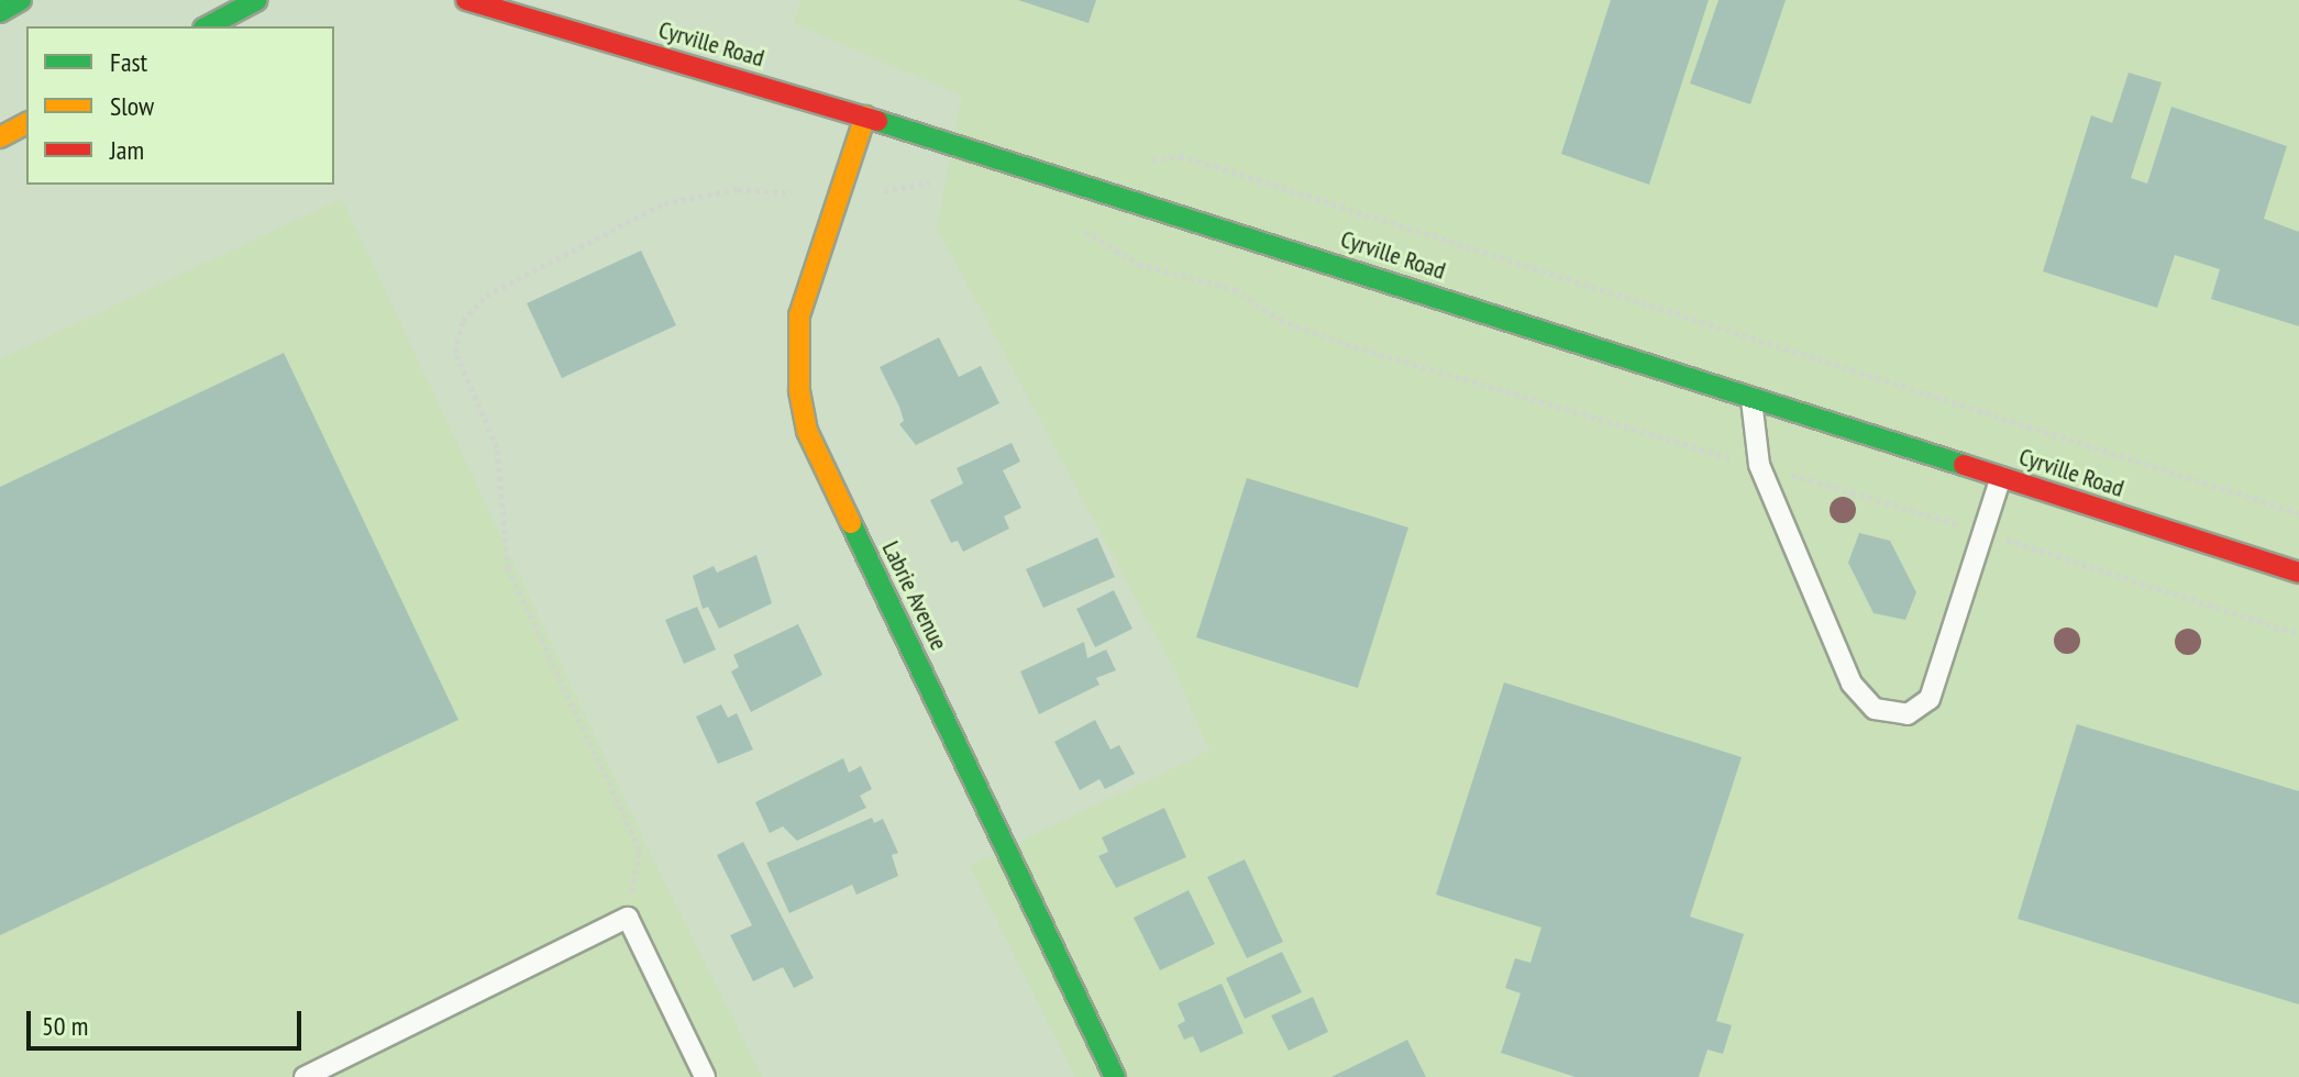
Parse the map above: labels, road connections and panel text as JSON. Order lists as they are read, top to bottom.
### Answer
{
  "streets": {
    "main road": ["Cyrville Road", "Labrie Avenue"]
  },
  "crossings": [
    ["Cyrville Road", "Labrie Avenue"]
  ],
  "legend": ["Fast", "Slow", "Jam"],
  "scale_bar": "50 m"
}
